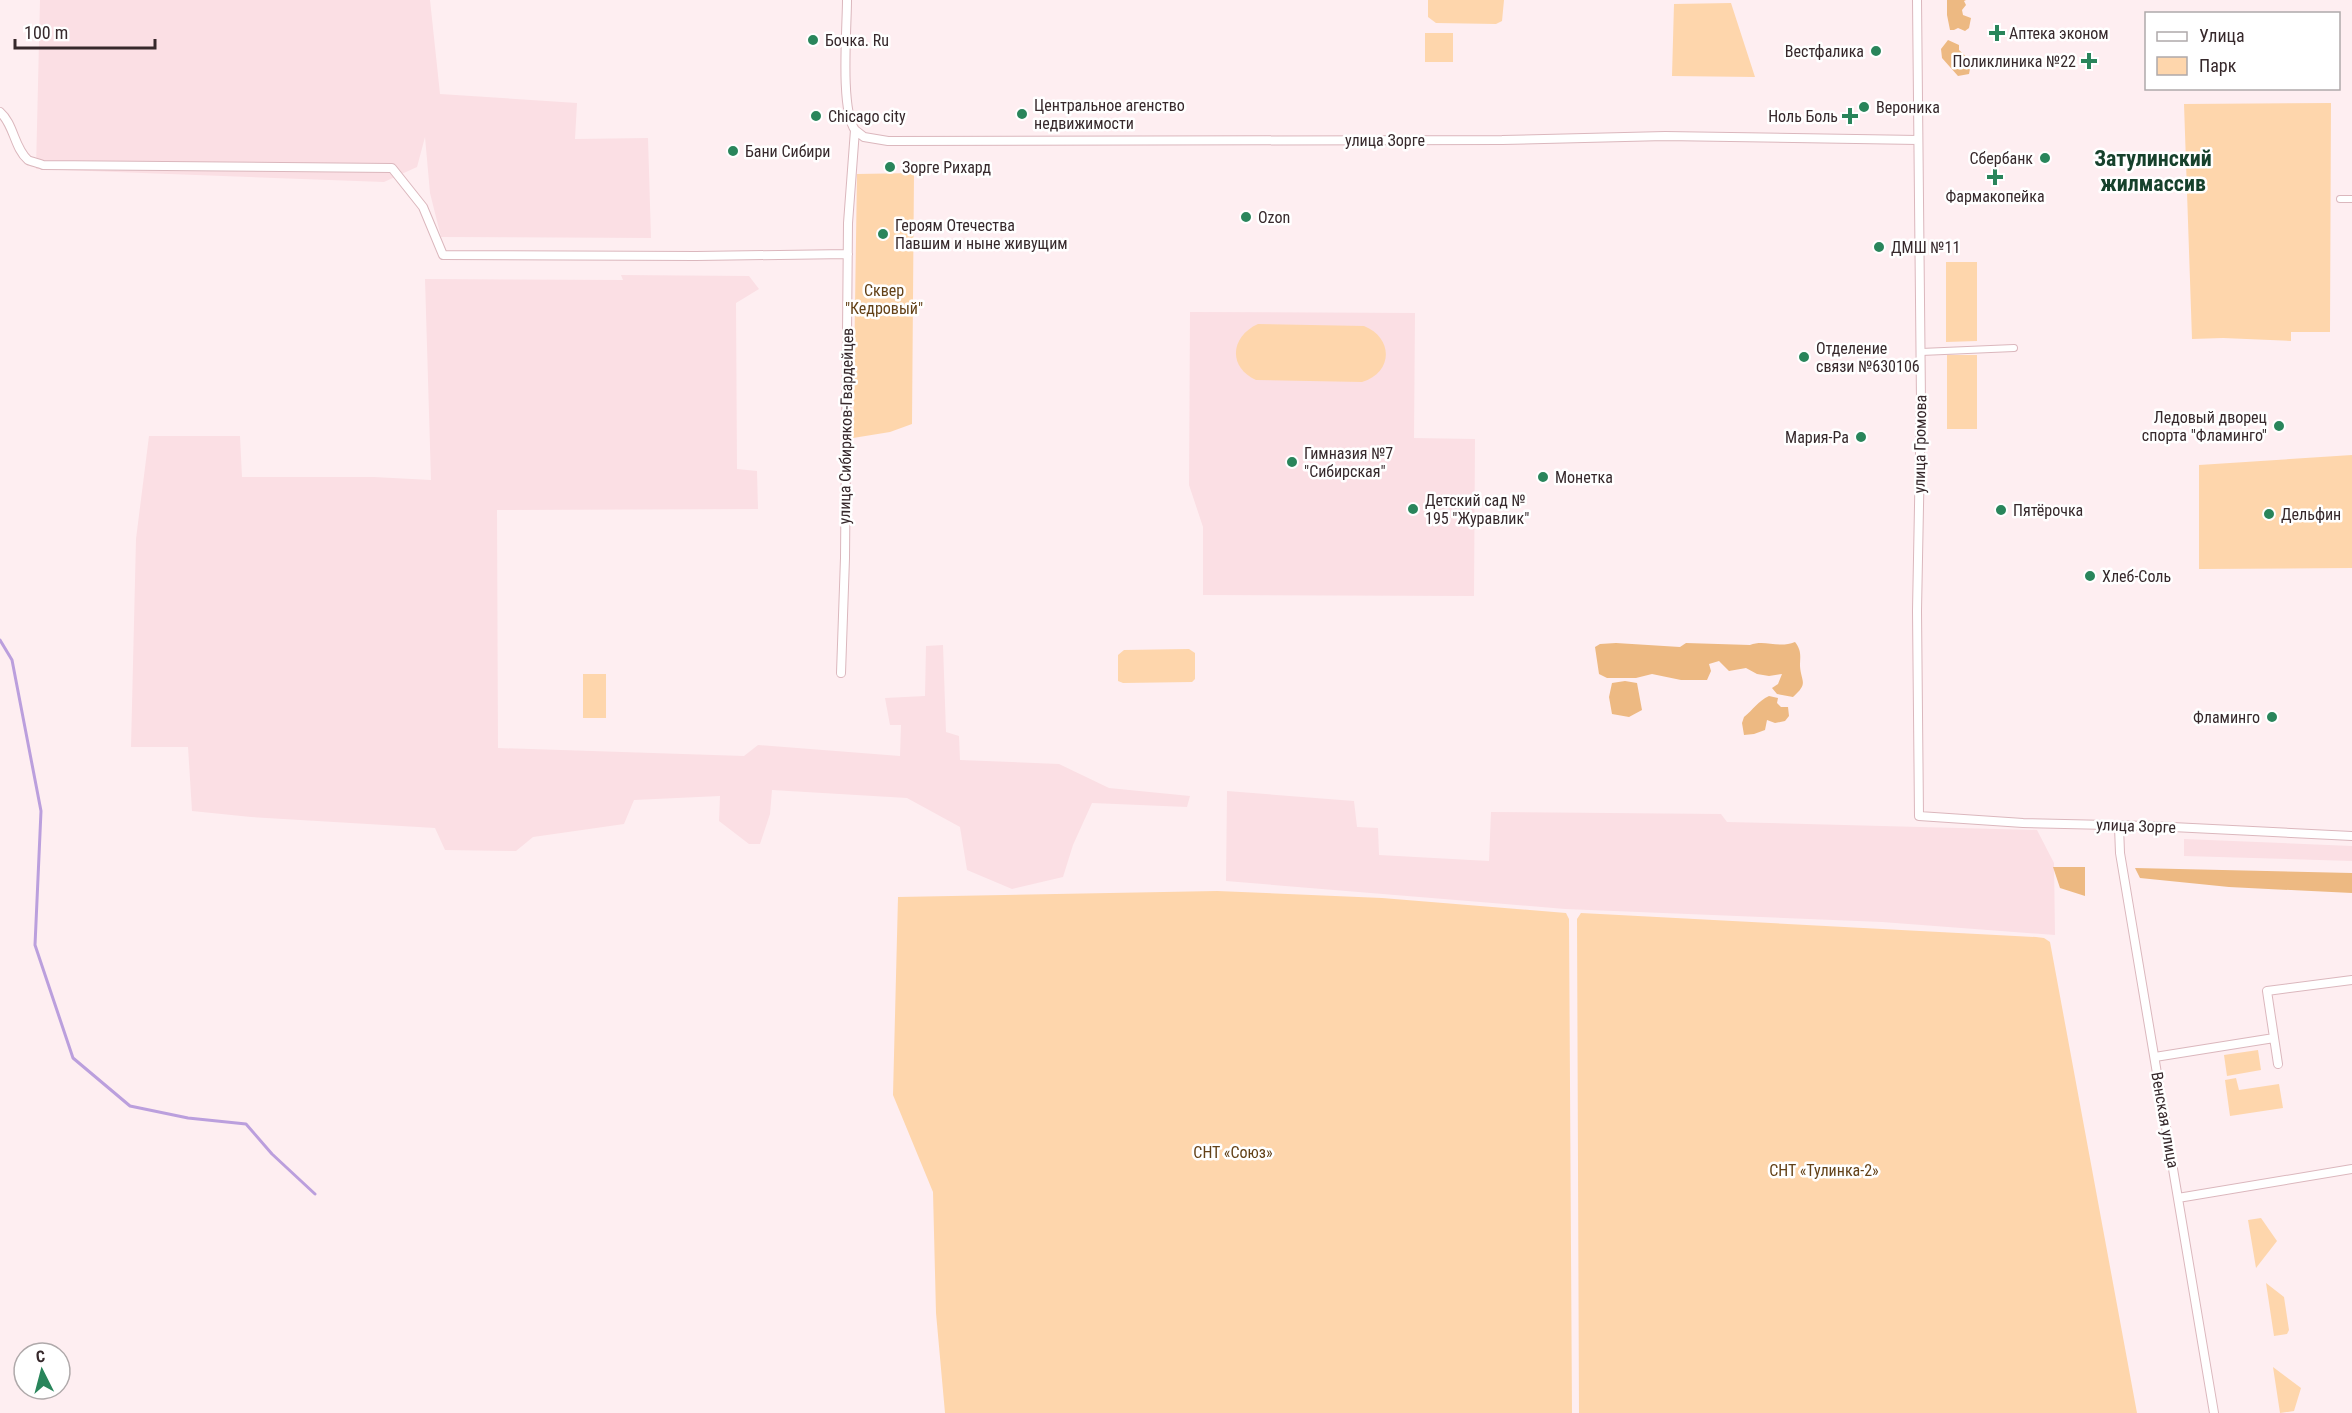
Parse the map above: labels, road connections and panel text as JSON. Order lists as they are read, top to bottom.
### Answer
{
  "streets": {
    "street": [
      "улица Зорге",
      "улица Сибиряков-Гвардейцев",
      "улица Громова",
      "Венская улица"
    ]
  },
  "crossings": [
    ["улица Зорге", "улица Сибиряков-Гвардейцев"],
    ["улица Зорге", "улица Громова"],
    ["улица Зорге", "Венская улица"]
  ],
  "districts": ["Затулинский жилмассив"],
  "parks": ["Сквер \"Кедровый\"", "СНТ «Союз»", "СНТ «Тулинка-2»"],
  "places": {
    "health": [
      "Аптека эконом",
      "Поликлиника №22",
      "Ноль Боль",
      "Фармакопейка"
    ],
    "other": [
      "Бочка. Ru",
      "Вестфалика",
      "Вероника",
      "Центральное агенство недвижимости",
      "Chicago city",
      "Бани Сибири",
      "Сбербанк",
      "Зорге Рихард",
      "Ozon",
      "Героям Отечества Павшим и ныне живущим",
      "ДМШ №11",
      "Отделение связи №630106",
      "Ледовый дворец спорта \"Фламинго\"",
      "Мария-Ра",
      "Гимназия №7 \"Сибирская\"",
      "Монетка",
      "Детский сад № 195 \"Журавлик\"",
      "Пятёрочка",
      "Дельфин",
      "Хлеб-Соль",
      "Фламинго"
    ]
  },
  "legend": ["Улица", "Парк"],
  "scale_bar": "100 m",
  "north": "top"
}
